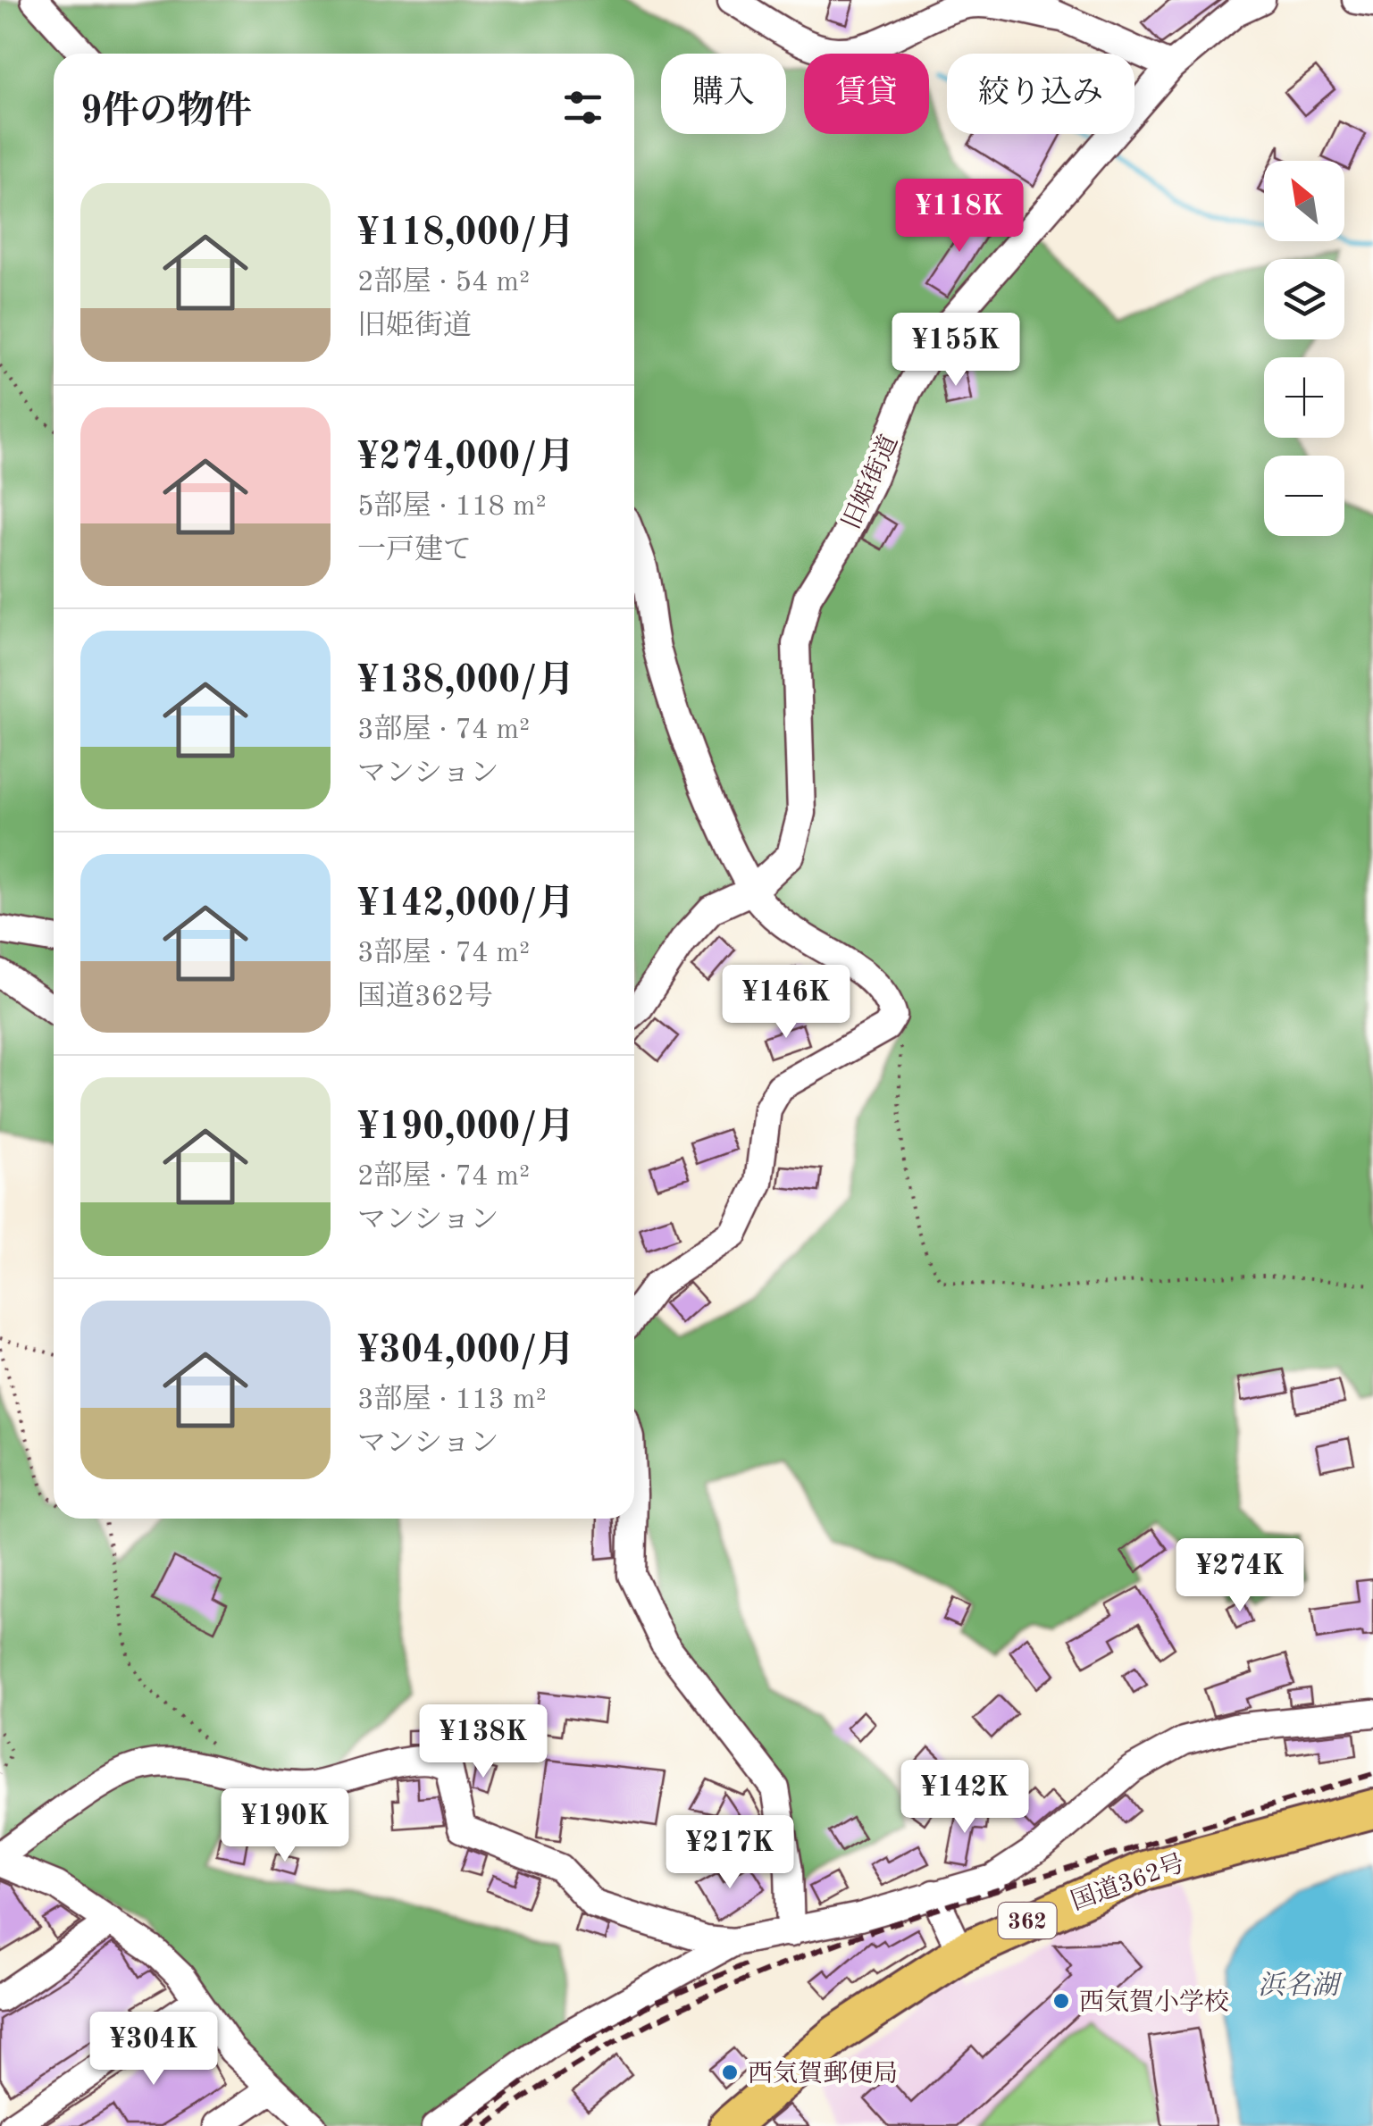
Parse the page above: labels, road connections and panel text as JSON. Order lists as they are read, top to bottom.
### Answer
{
  "streets": {
    "highway": ["国道362号", "362"],
    "street": ["旧姫街道"]
  },
  "water": ["浜名湖"],
  "places": ["西気賀小学校", "西気賀郵便局"],
  "north": "top left",
  "page": {
    "chip": ["購入", "賃貸", "絞り込み"],
    "heading": "9件の物件",
    "map_buttons": ["+", "−"],
    "list": [
      {
        "name": "¥118,000/月",
        "note": "2部屋 · 54 m² · 旧姫街道"
      },
      {
        "name": "¥274,000/月",
        "note": "5部屋 · 118 m² · 一戸建て"
      },
      {
        "name": "¥138,000/月",
        "note": "3部屋 · 74 m² · マンション"
      },
      {
        "name": "¥142,000/月",
        "note": "3部屋 · 74 m² · 国道362号"
      },
      {
        "name": "¥190,000/月",
        "note": "2部屋 · 74 m² · マンション"
      },
      {
        "name": "¥304,000/月",
        "note": "3部屋 · 113 m² · マンション"
      }
    ],
    "price": [
      "¥118K",
      "¥155K",
      "¥146K",
      "¥274K",
      "¥138K",
      "¥142K",
      "¥190K",
      "¥217K",
      "¥304K"
    ]
  }
}
